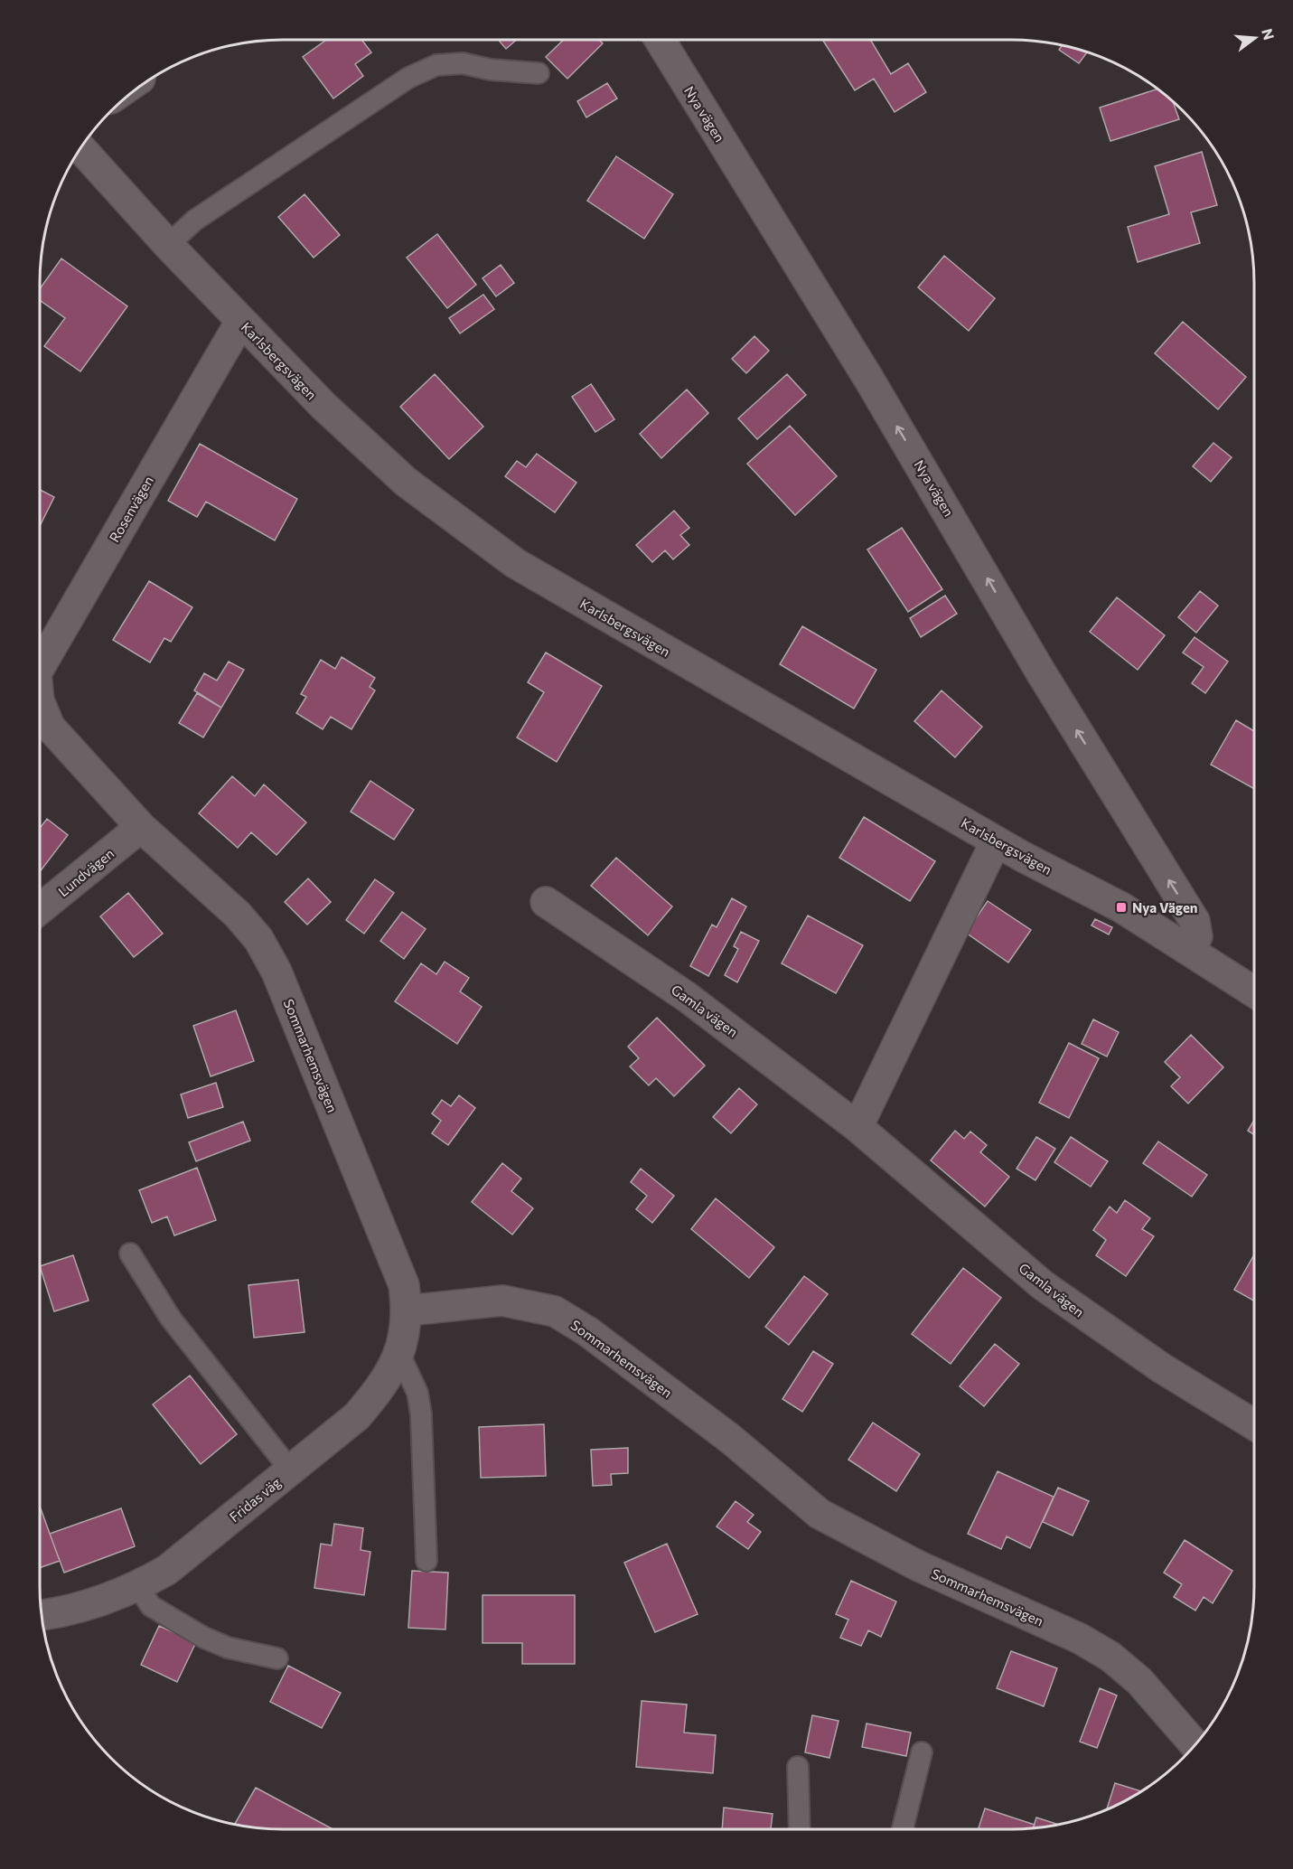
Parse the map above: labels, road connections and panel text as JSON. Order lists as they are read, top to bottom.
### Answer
{
  "streets": {
    "street": [
      "Nya vägen",
      "Karlsbergsvägen",
      "Rosenvägen",
      "Lundvägen",
      "Gamla vägen",
      "Sommarhemsvägen",
      "Fridas väg"
    ]
  },
  "crossings": [
    ["Nya vägen", "Karlsbergsvägen"],
    ["Karlsbergsvägen", "Rosenvägen"],
    ["Lundvägen", "Sommarhemsvägen"],
    ["Sommarhemsvägen", "Fridas väg"]
  ],
  "one_way": ["Nya vägen"],
  "places": {
    "transit": ["Nya Vägen"]
  },
  "north": "right"
}
